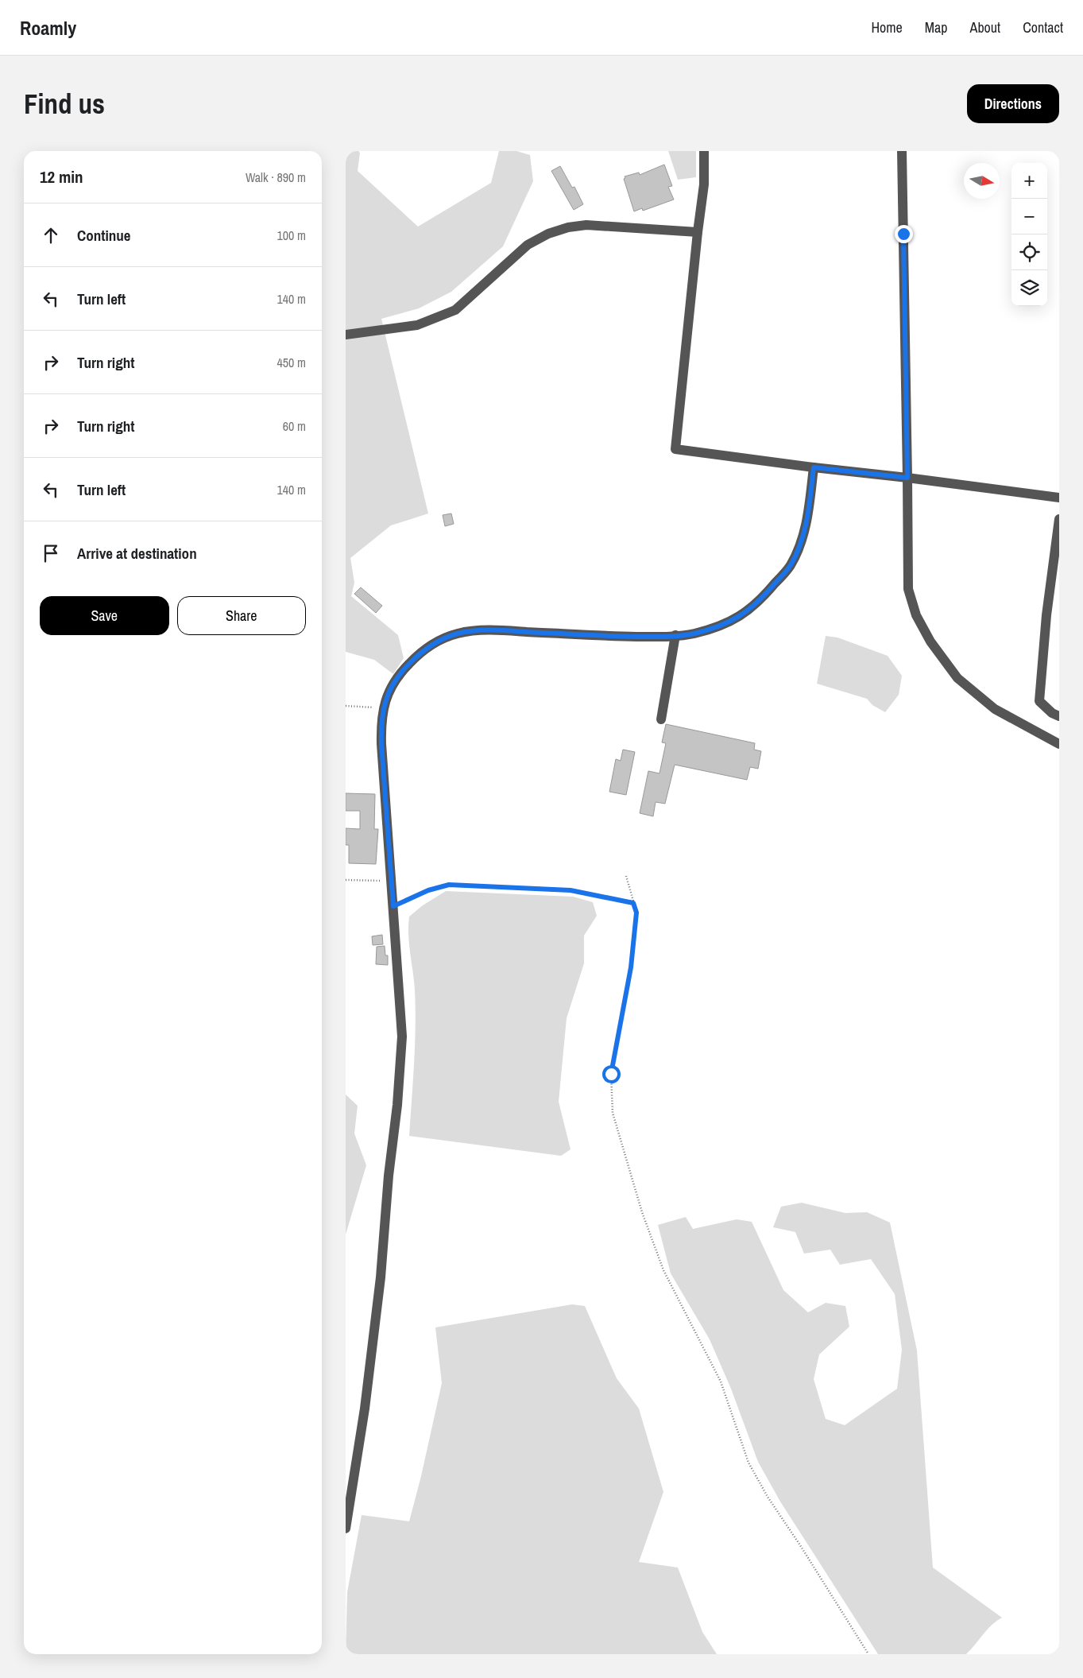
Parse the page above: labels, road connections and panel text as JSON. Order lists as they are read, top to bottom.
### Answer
{
  "north": "right",
  "page": {
    "header": "Roamly",
    "nav": [
      "Home",
      "Map",
      "About",
      "Contact"
    ],
    "buttons": [
      "Directions",
      ["Save", "Share"]
    ],
    "title": "Find us",
    "heading": ["12 min", "Walk · 890 m"],
    "map_buttons": ["+", "−"],
    "list": [
      ["Continue", "100 m"],
      ["Turn left", "140 m"],
      ["Turn right", "450 m"],
      ["Turn right", "60 m"],
      ["Turn left", "140 m"],
      "Arrive at destination"
    ]
  }
}
